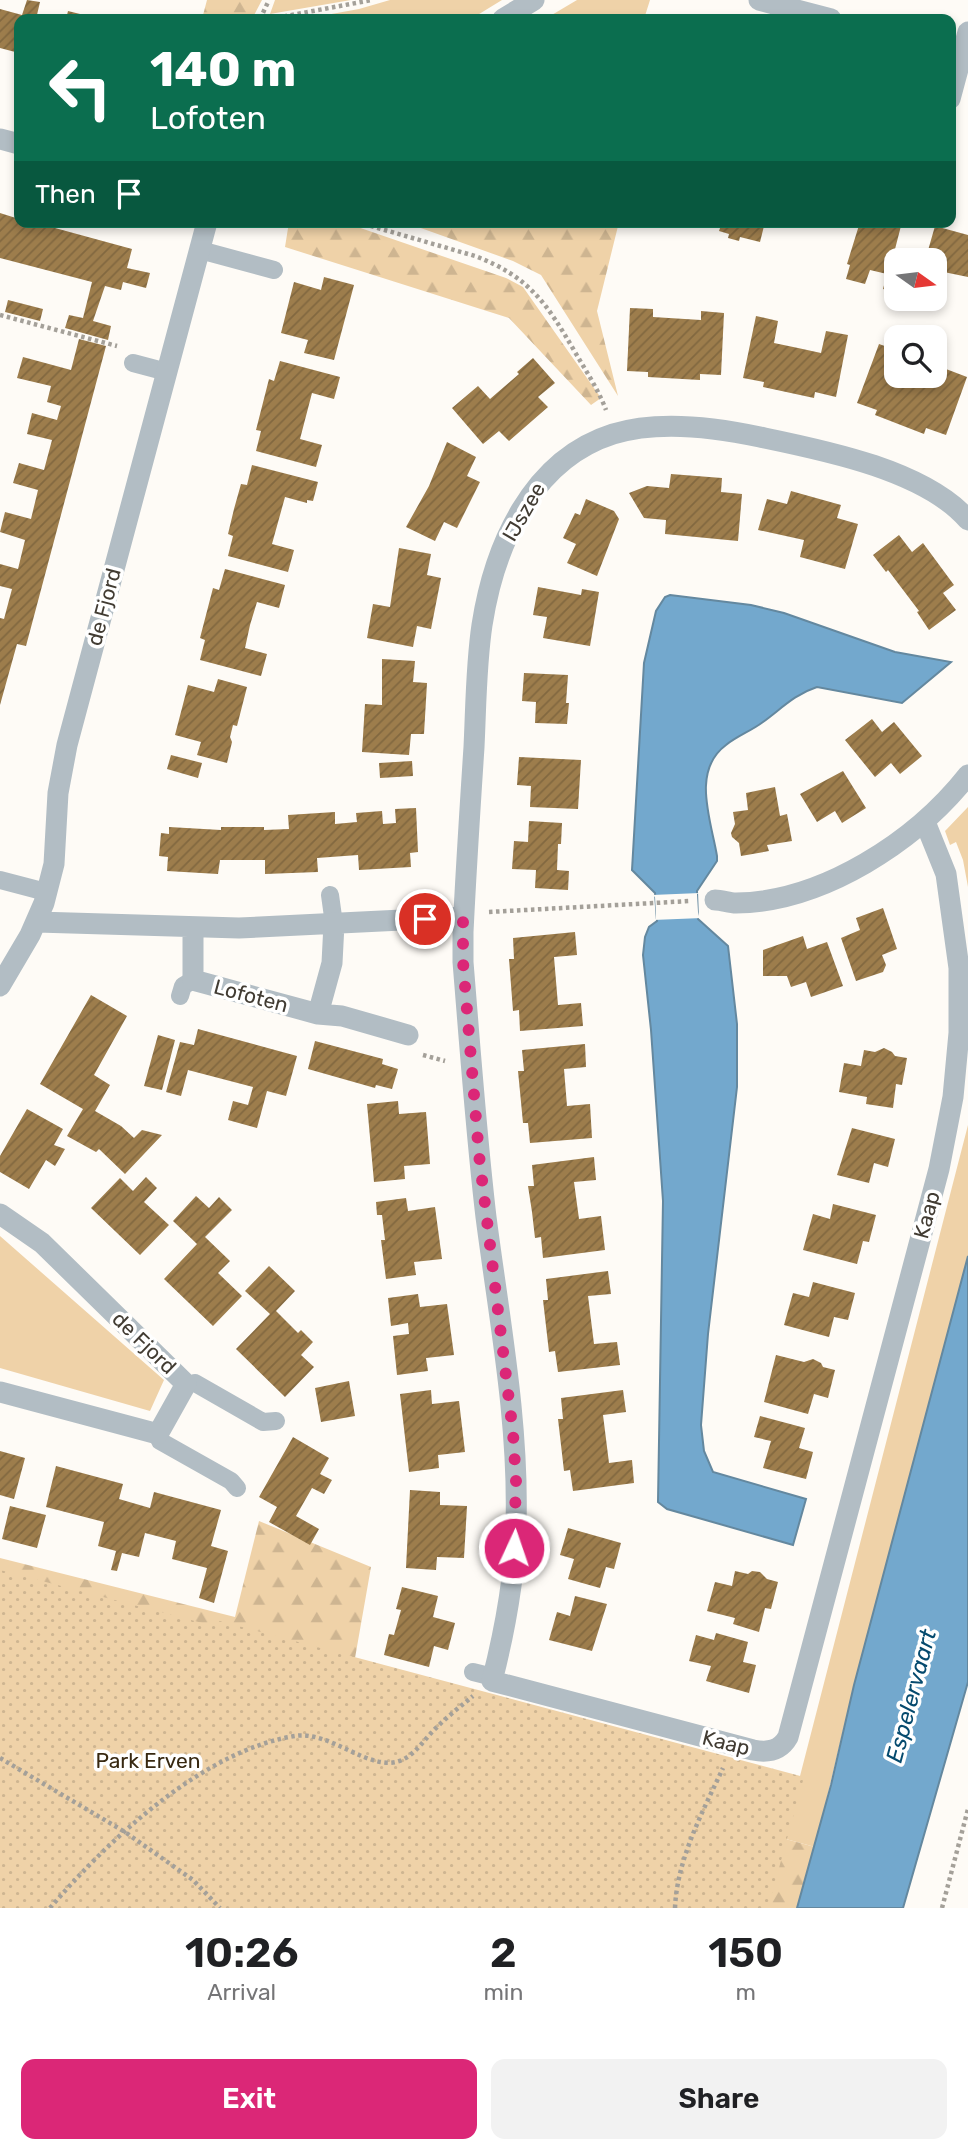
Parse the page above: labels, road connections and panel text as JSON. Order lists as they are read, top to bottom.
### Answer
{
  "streets": {
    "street": [
      "IJszee",
      "de Fjord",
      "Lofoten",
      "Kaap"
    ]
  },
  "crossings": [
    ["IJszee", "Kaap"]
  ],
  "water": ["Espelervaart"],
  "parks": ["Park Erven"],
  "north": "right",
  "page": {
    "turn": ["140 m", "Lofoten"],
    "then": "Then",
    "eta": [
      "10:26",
      "Arrival",
      "2",
      "min",
      "150",
      "m"
    ],
    "buttons": ["Exit", "Share"]
  }
}
